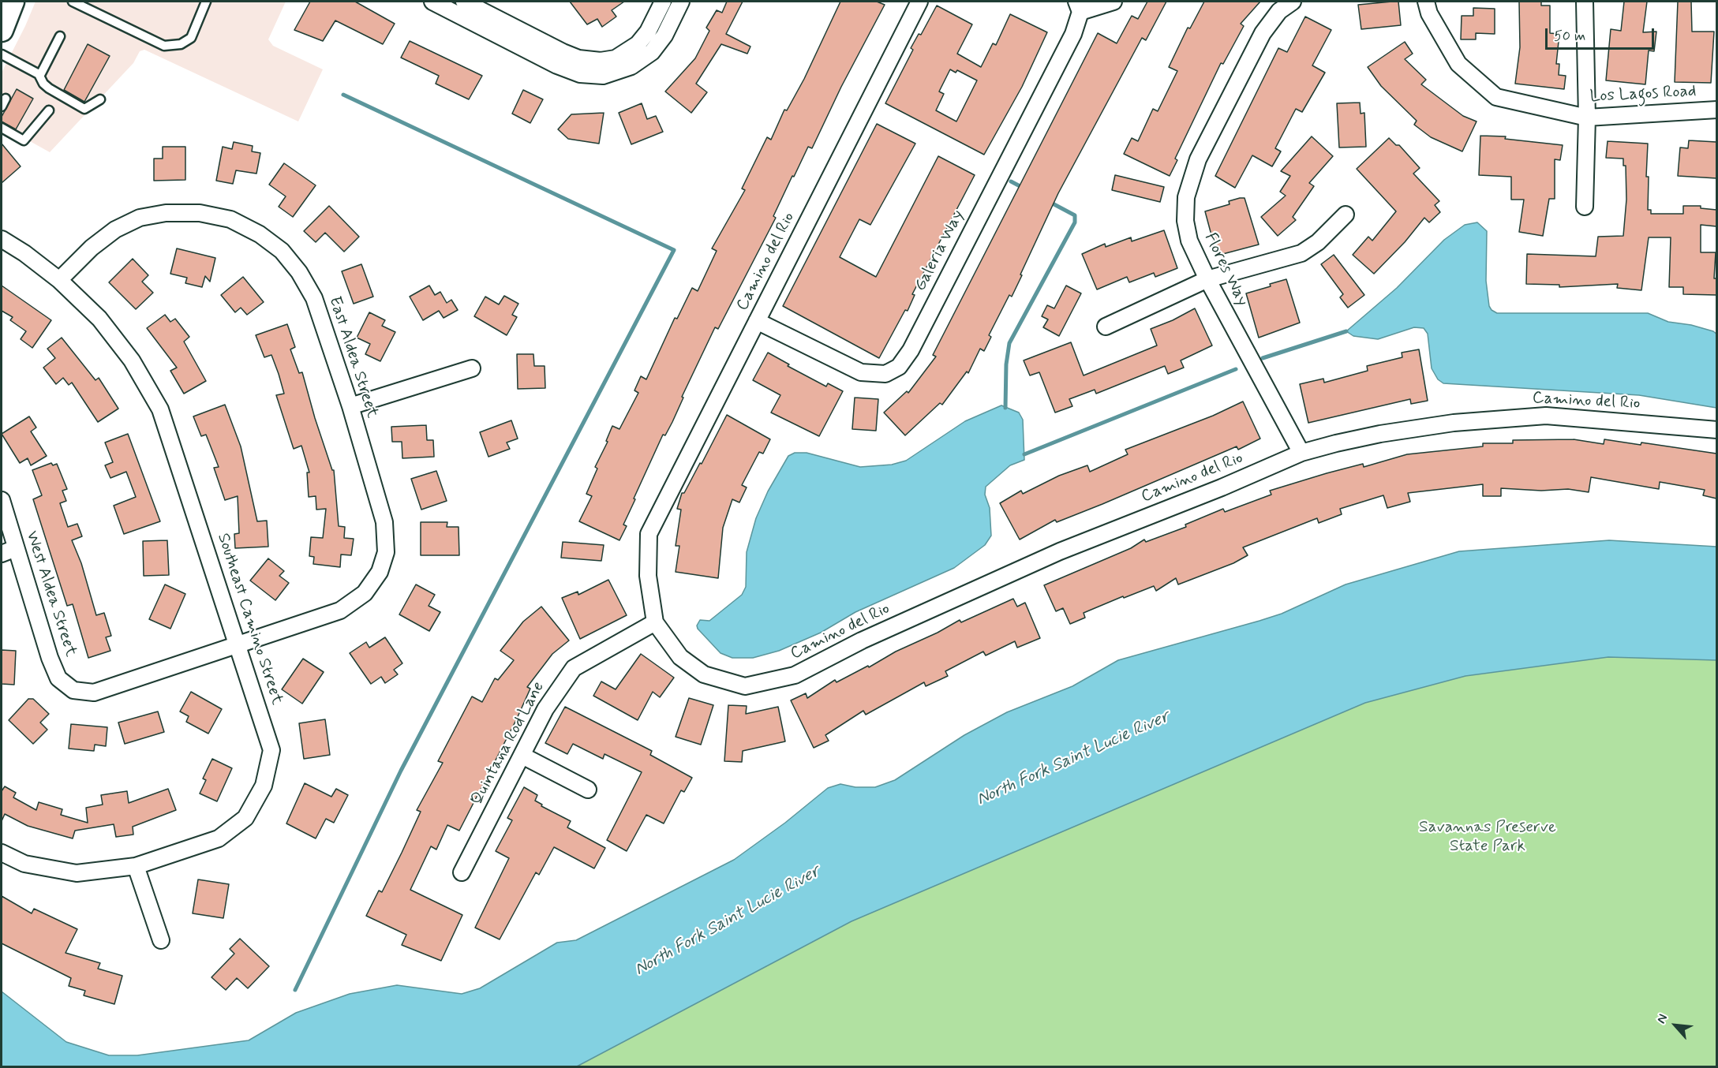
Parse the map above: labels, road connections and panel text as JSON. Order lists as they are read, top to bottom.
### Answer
{
  "streets": {
    "street": [
      "Los Lagos Road",
      "Galeria Way",
      "Camino del Rio",
      "Flores Way",
      "East Aldea Street",
      "West Aldea Street",
      "Southeast Camino Street",
      "Quintana Rod Lane"
    ]
  },
  "crossings": [
    ["Galeria Way", "Camino del Rio"],
    ["Camino del Rio", "Flores Way"],
    ["Camino del Rio", "Quintana Rod Lane"],
    ["East Aldea Street", "West Aldea Street"],
    ["East Aldea Street", "Southeast Camino Street"],
    ["West Aldea Street", "Southeast Camino Street"]
  ],
  "water": ["North Fork Saint Lucie River"],
  "parks": ["Savannas Preserve State Park"],
  "scale_bar": "50 m",
  "north": "top left"
}
